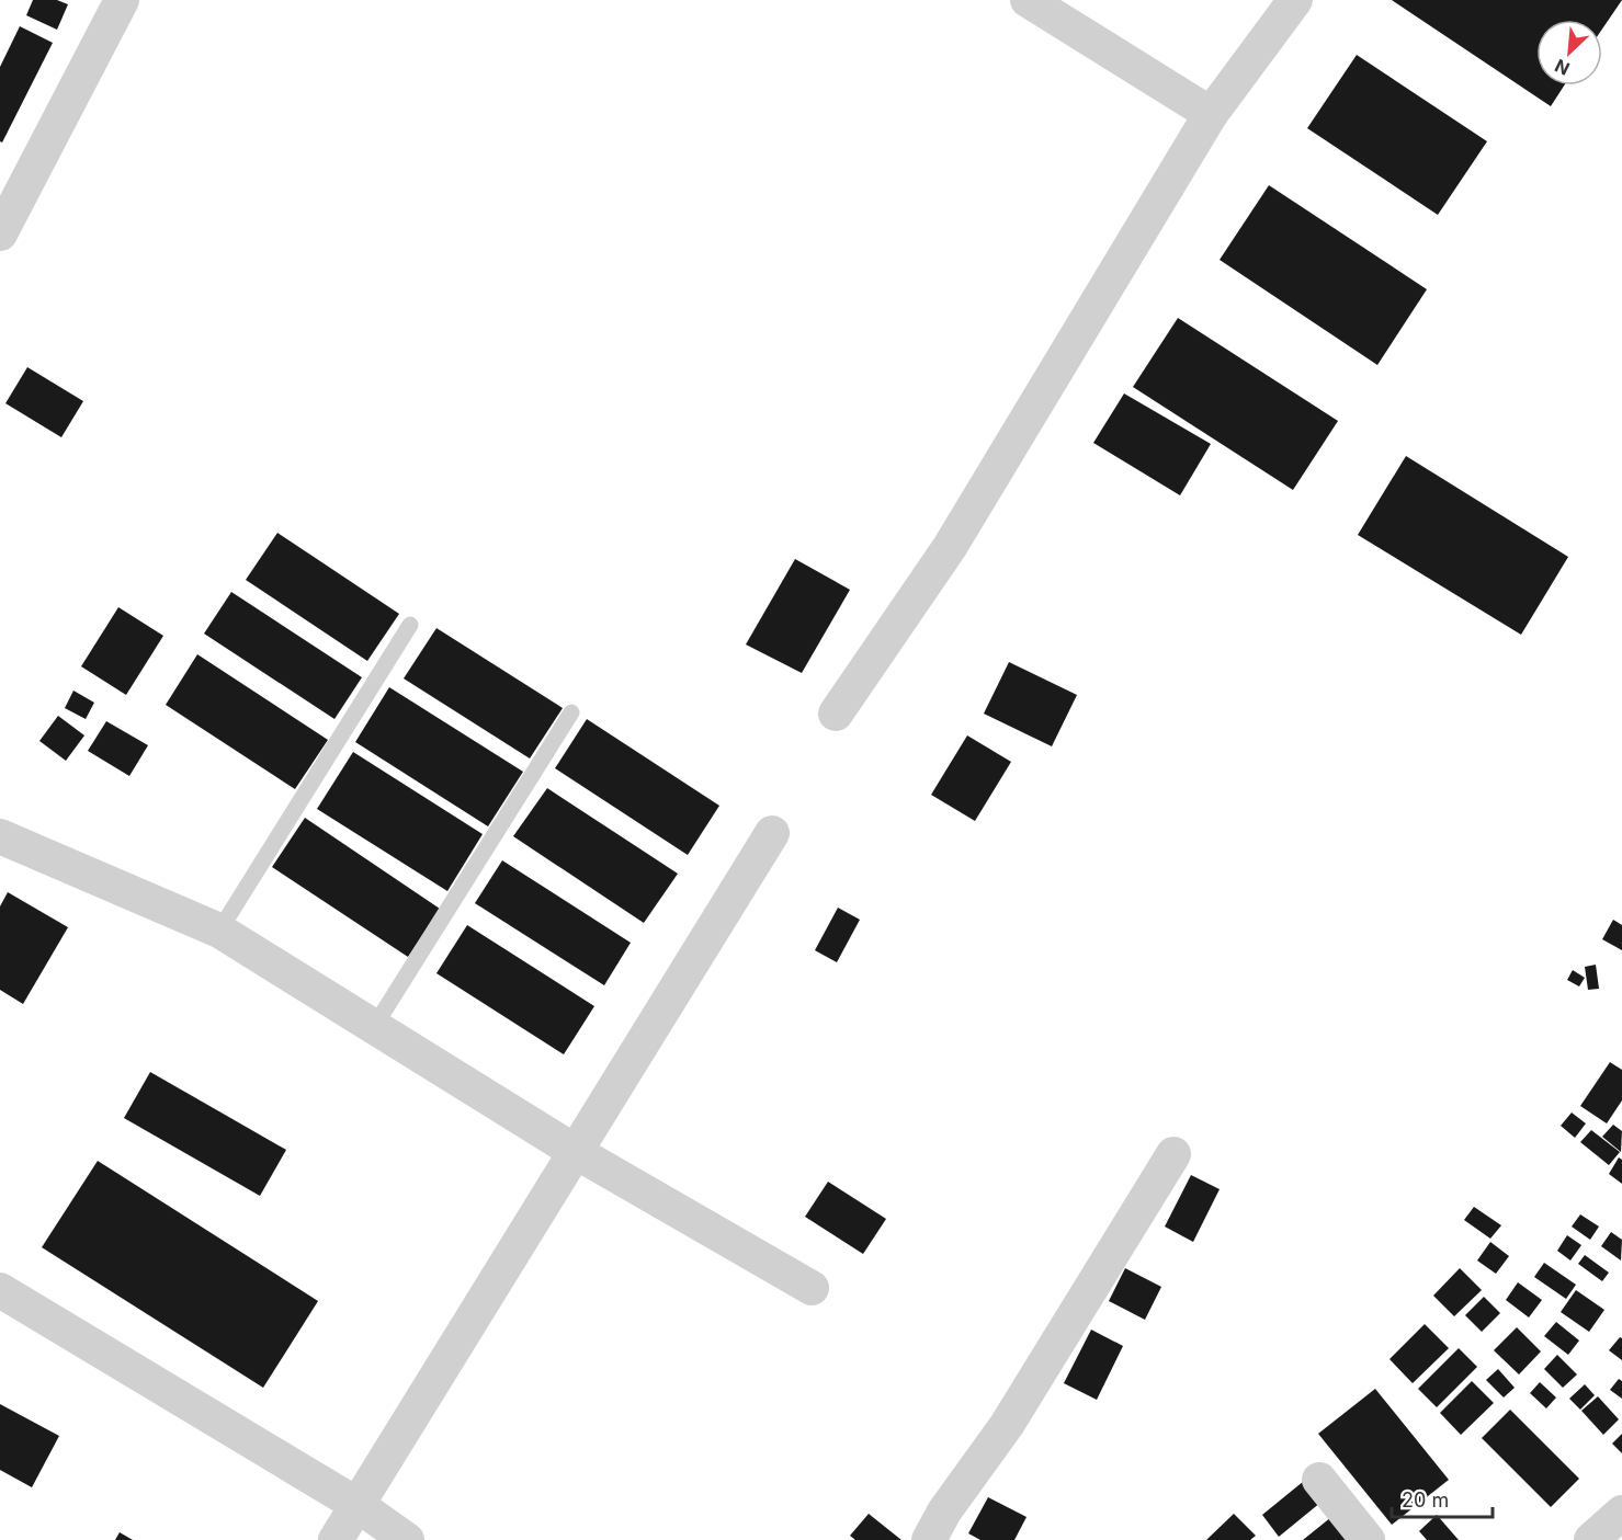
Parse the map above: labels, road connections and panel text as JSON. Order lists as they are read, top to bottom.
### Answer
{
  "scale_bar": "20 m",
  "north": "bottom left"
}
